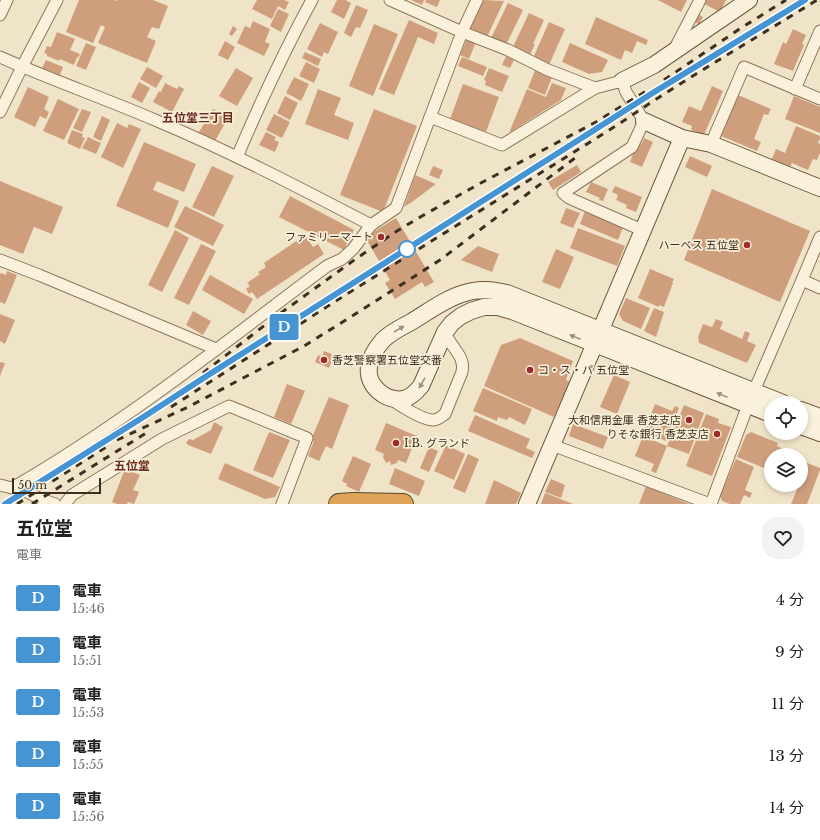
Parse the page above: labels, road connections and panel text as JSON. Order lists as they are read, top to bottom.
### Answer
{
  "districts": ["五位堂三丁目", "五位堂"],
  "places": [
    "ファミリーマート",
    "ハーベス 五位堂",
    "香芝警察署五位堂交番",
    "コ・ス・パ 五位堂",
    "大和信用金庫 香芝支店",
    "りそな銀行 香芝支店",
    "I.B. グランド"
  ],
  "scale_bar": "50 m",
  "page": {
    "on_map": "D",
    "scale": "50 m",
    "heading": ["五位堂", "電車"],
    "list": [
      {
        "mark": "D",
        "name": "電車",
        "note": "15:46",
        "value": "4 分"
      },
      {
        "mark": "D",
        "name": "電車",
        "note": "15:51",
        "value": "9 分"
      },
      {
        "mark": "D",
        "name": "電車",
        "note": "15:53",
        "value": "11 分"
      },
      {
        "mark": "D",
        "name": "電車",
        "note": "15:55",
        "value": "13 分"
      },
      {
        "mark": "D",
        "name": "電車",
        "note": "15:56",
        "value": "14 分"
      }
    ]
  }
}
